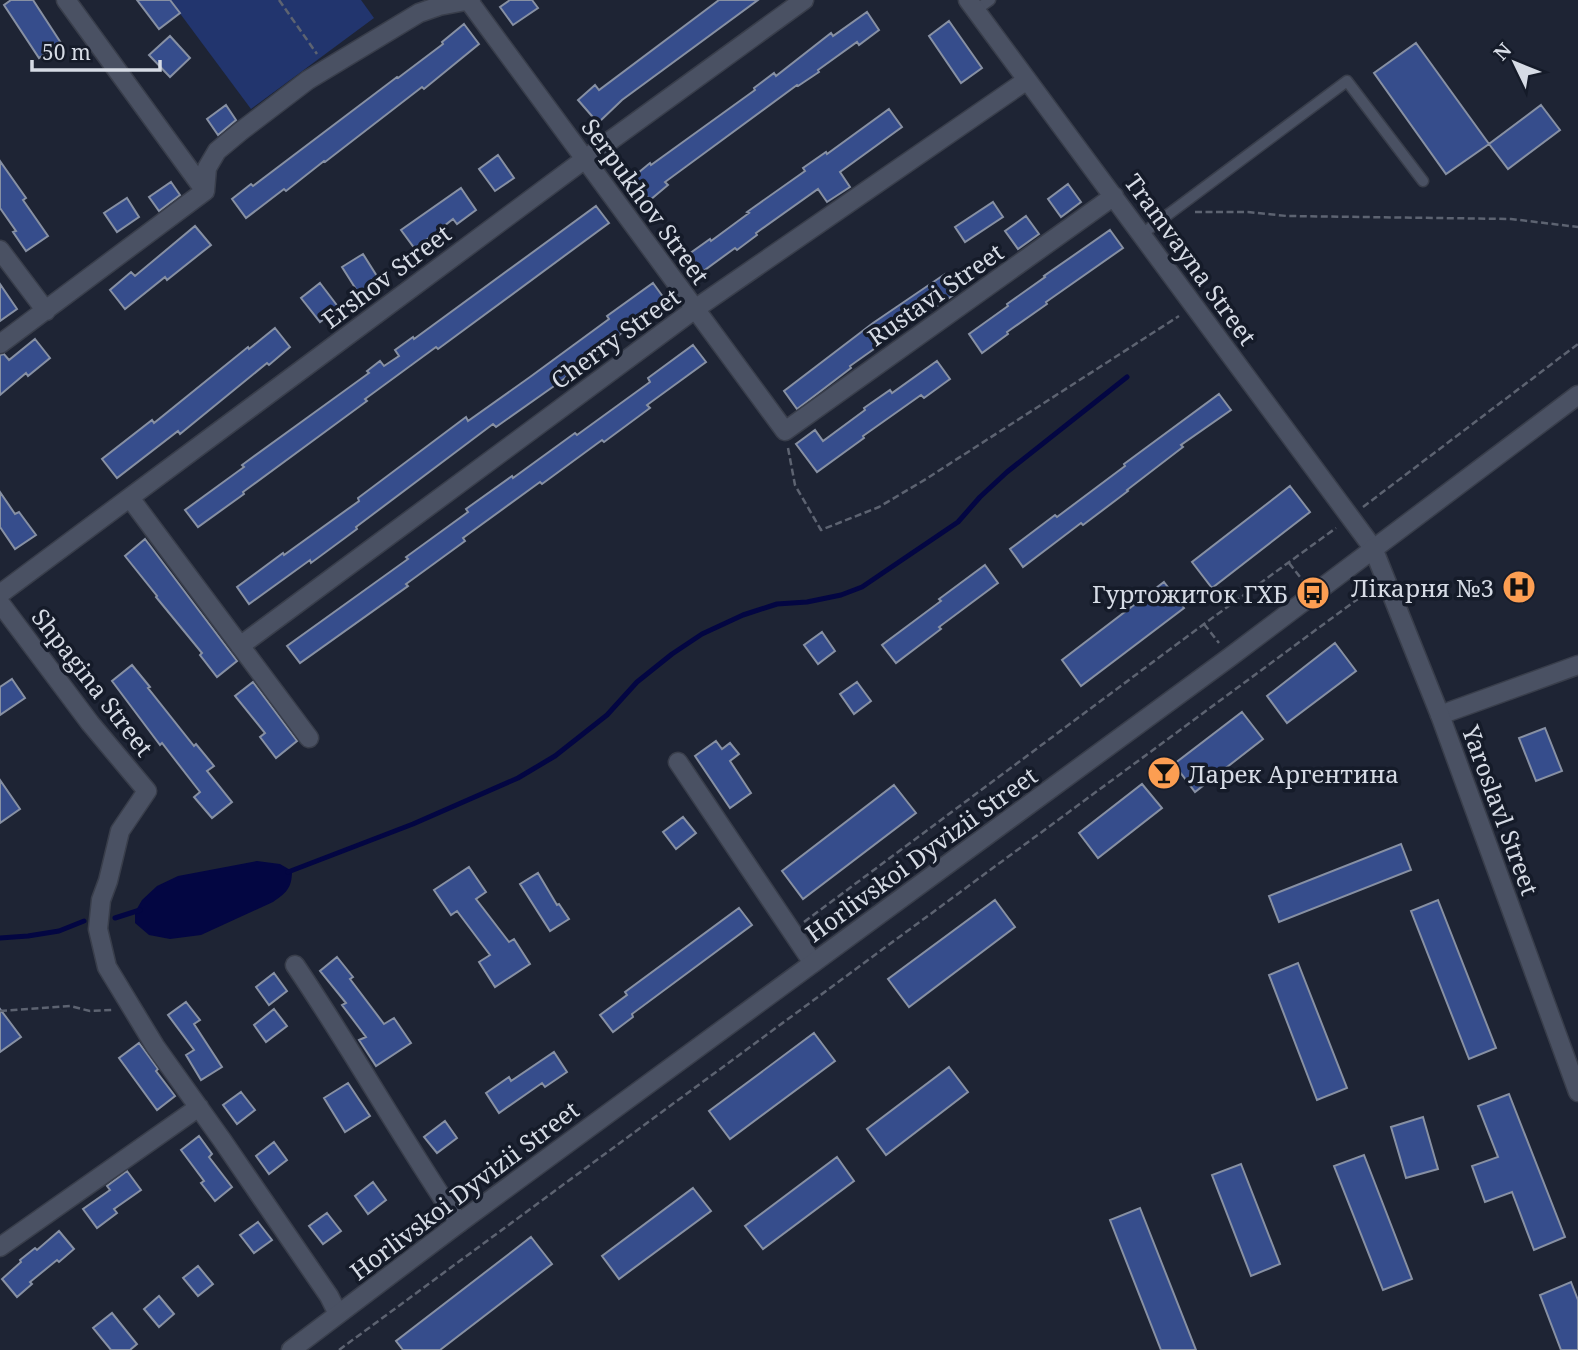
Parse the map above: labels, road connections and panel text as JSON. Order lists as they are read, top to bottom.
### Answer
{
  "streets": {
    "street": [
      "Serpukhov Street",
      "Tramvayna Street",
      "Ershov Street",
      "Rustavi Street",
      "Cherry Street",
      "Shpagina Street",
      "Yaroslavl Street",
      "Horlivskoi Dyvizii Street"
    ]
  },
  "crossings": [
    ["Serpukhov Street", "Ershov Street"],
    ["Serpukhov Street", "Rustavi Street"],
    ["Serpukhov Street", "Cherry Street"],
    ["Tramvayna Street", "Rustavi Street"],
    ["Tramvayna Street", "Cherry Street"],
    ["Tramvayna Street", "Yaroslavl Street"],
    ["Tramvayna Street", "Horlivskoi Dyvizii Street"],
    ["Yaroslavl Street", "Horlivskoi Dyvizii Street"]
  ],
  "places": {
    "hospital": ["Лікарня №3"],
    "bus stop": ["Гуртожиток ГХБ"],
    "bar": ["Ларек Аргентина"]
  },
  "scale_bar": "50 m",
  "north": "top left"
}
